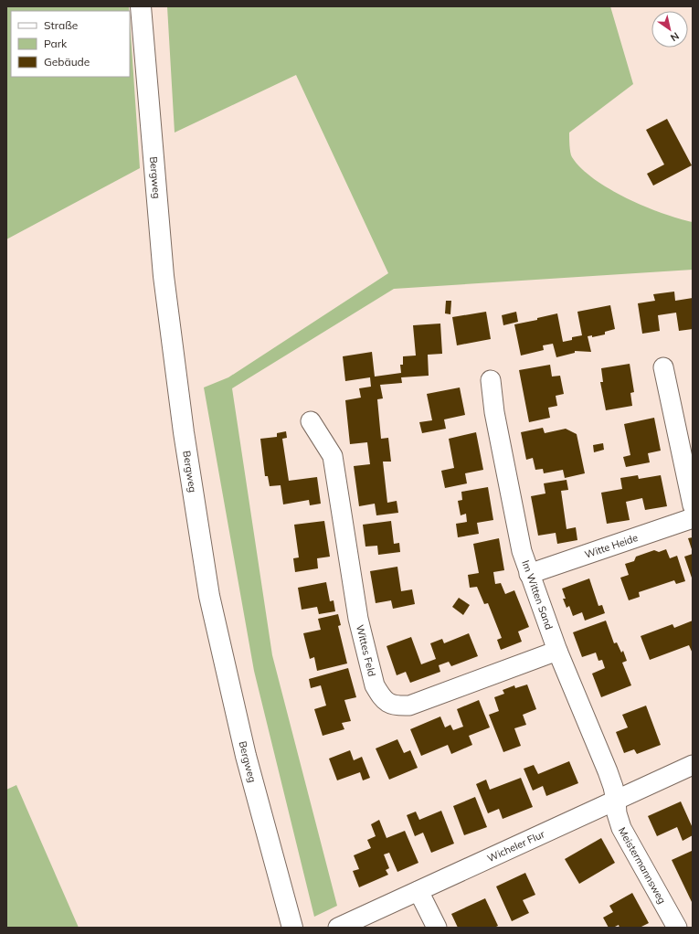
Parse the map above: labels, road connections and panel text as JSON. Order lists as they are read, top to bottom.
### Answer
{
  "streets": {
    "main road": ["Bergweg"],
    "street": [
      "Witte Heide",
      "Im Witten Sand",
      "Wittes Feld",
      "Wicheler Flur",
      "Meistermannsweg"
    ]
  },
  "crossings": [
    ["Witte Heide", "Im Witten Sand"],
    ["Im Witten Sand", "Wittes Feld"],
    ["Im Witten Sand", "Wicheler Flur"],
    ["Im Witten Sand", "Meistermannsweg"],
    ["Wicheler Flur", "Meistermannsweg"]
  ],
  "legend": ["Straße", "Park", "Gebäude"],
  "north": "bottom right"
}
